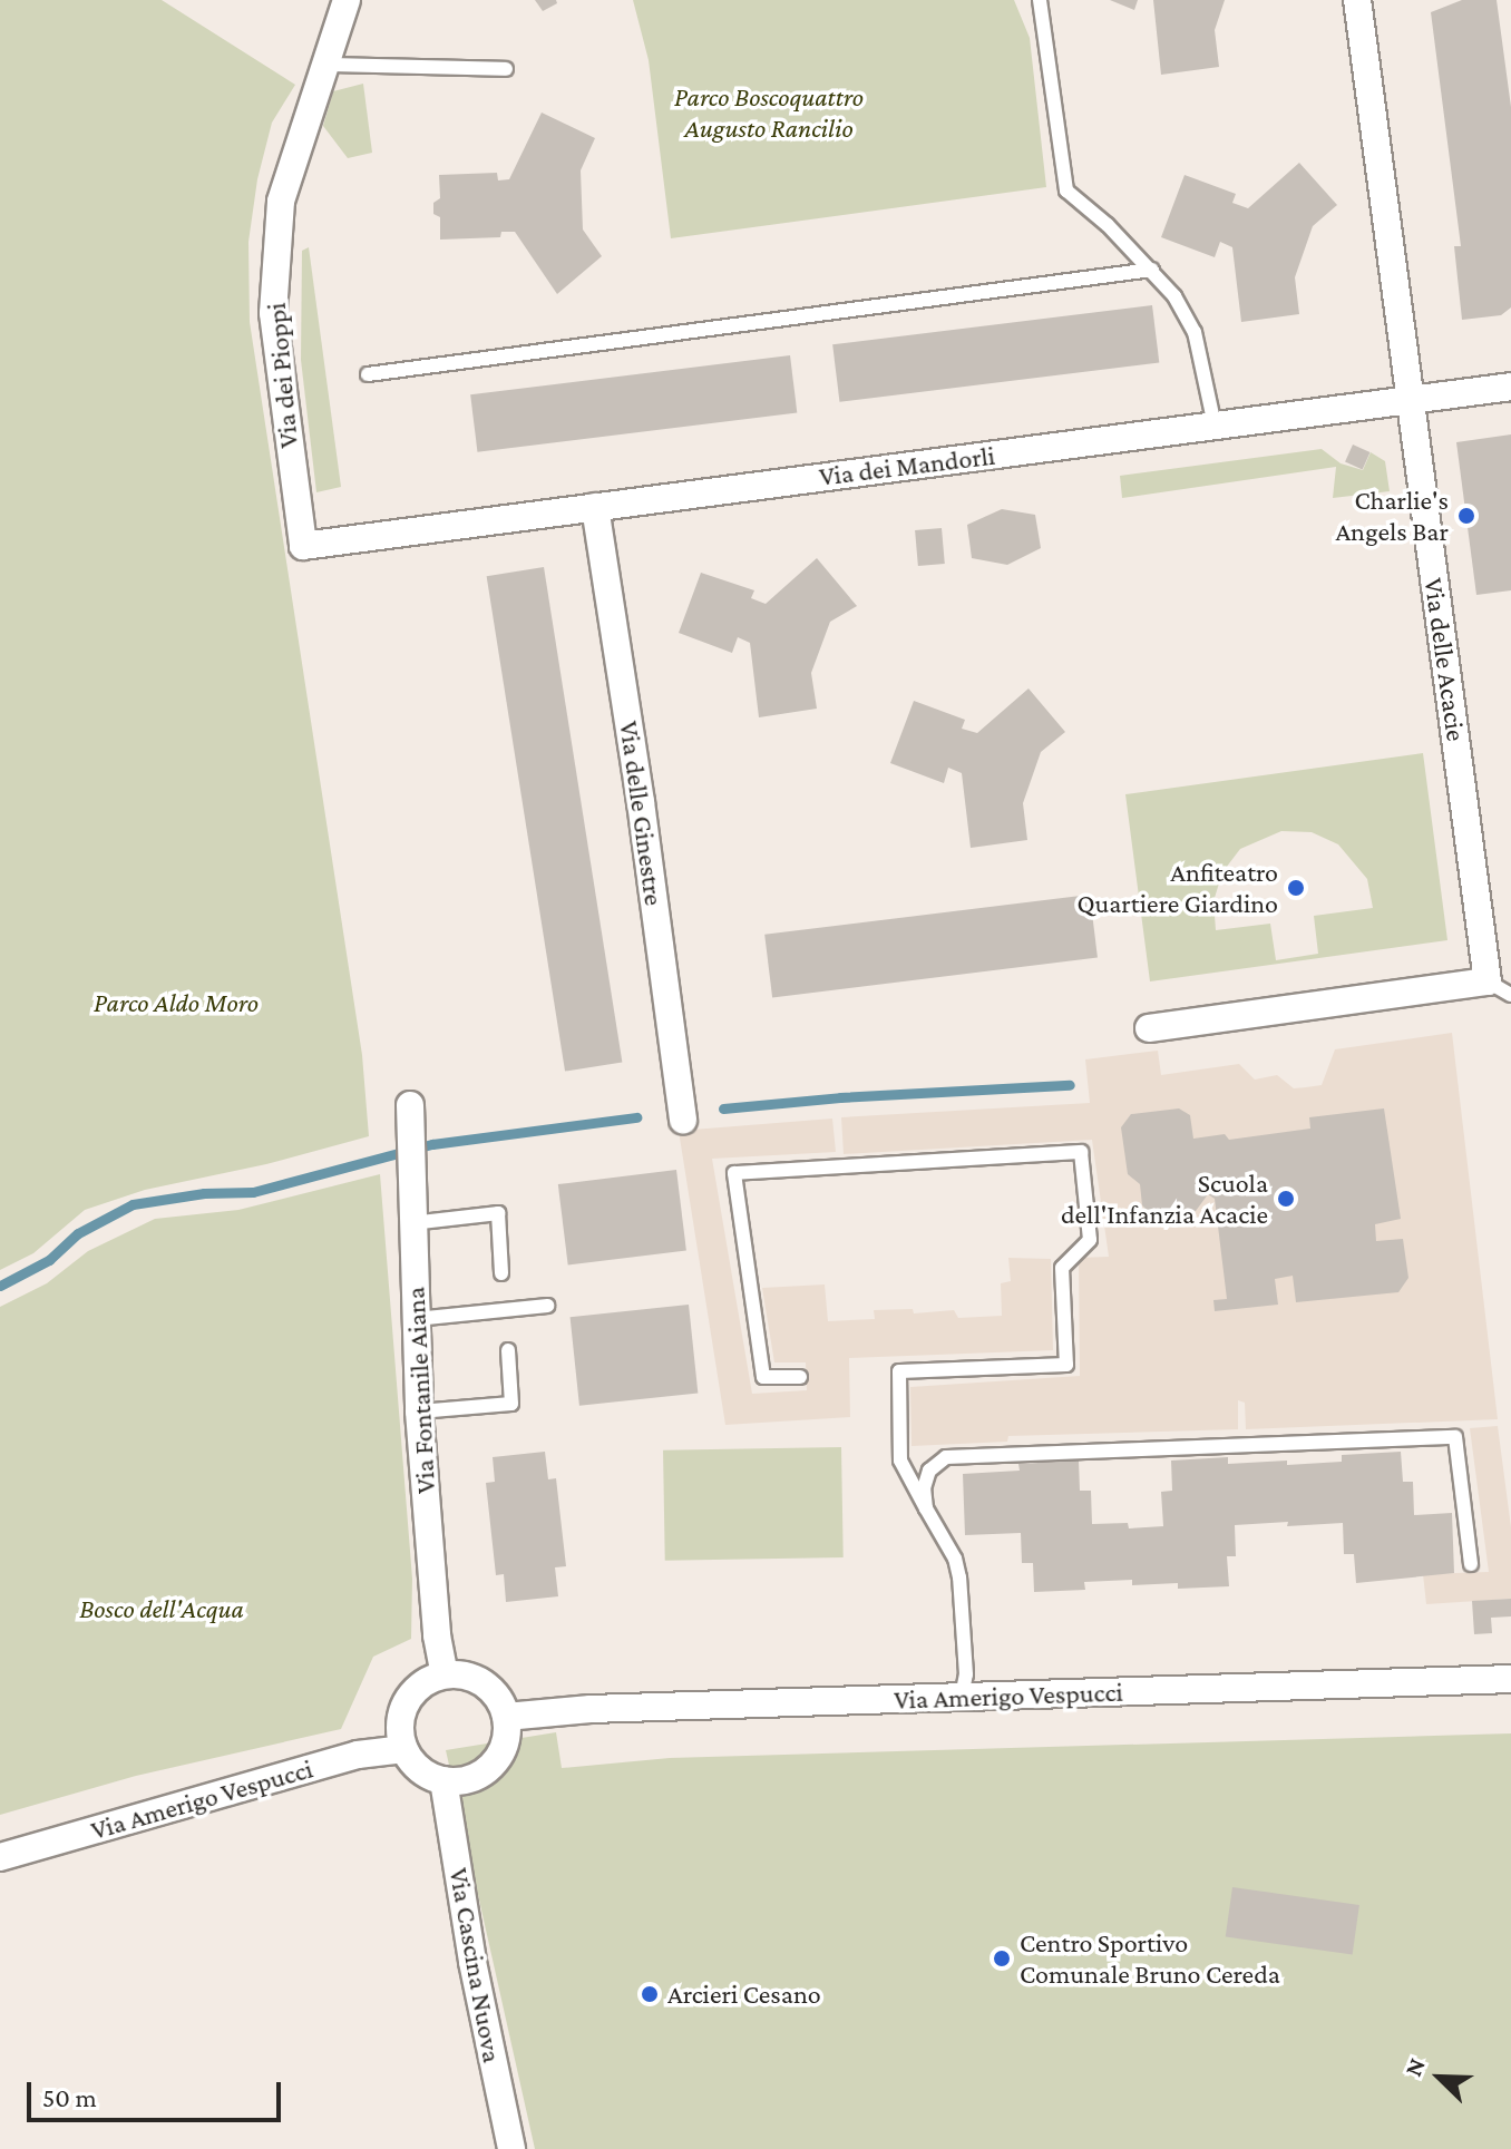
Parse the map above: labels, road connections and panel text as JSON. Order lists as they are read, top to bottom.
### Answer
{
  "streets": {
    "street": [
      "Via dei Pioppi",
      "Via dei Mandorli",
      "Via delle Acacie",
      "Via delle Ginestre",
      "Via Fontanile Aiana",
      "Via Amerigo Vespucci",
      "Via Cascina Nuova"
    ]
  },
  "crossings": [
    ["Via dei Pioppi", "Via dei Mandorli"],
    ["Via dei Mandorli", "Via delle Acacie"],
    ["Via dei Mandorli", "Via delle Ginestre"],
    ["Via Fontanile Aiana", "Via Amerigo Vespucci"],
    ["Via Fontanile Aiana", "Via Cascina Nuova"],
    ["Via Amerigo Vespucci", "Via Cascina Nuova"]
  ],
  "parks": ["Parco Boscoquattro Augusto Rancilio", "Parco Aldo Moro", "Bosco dell'Acqua"],
  "places": [
    "Charlie's Angels Bar",
    "Anfiteatro Quartiere Giardino",
    "Scuola dell'Infanzia Acacie",
    "Centro Sportivo Comunale Bruno Cereda",
    "Arcieri Cesano"
  ],
  "scale_bar": "50 m",
  "north": "top left"
}
